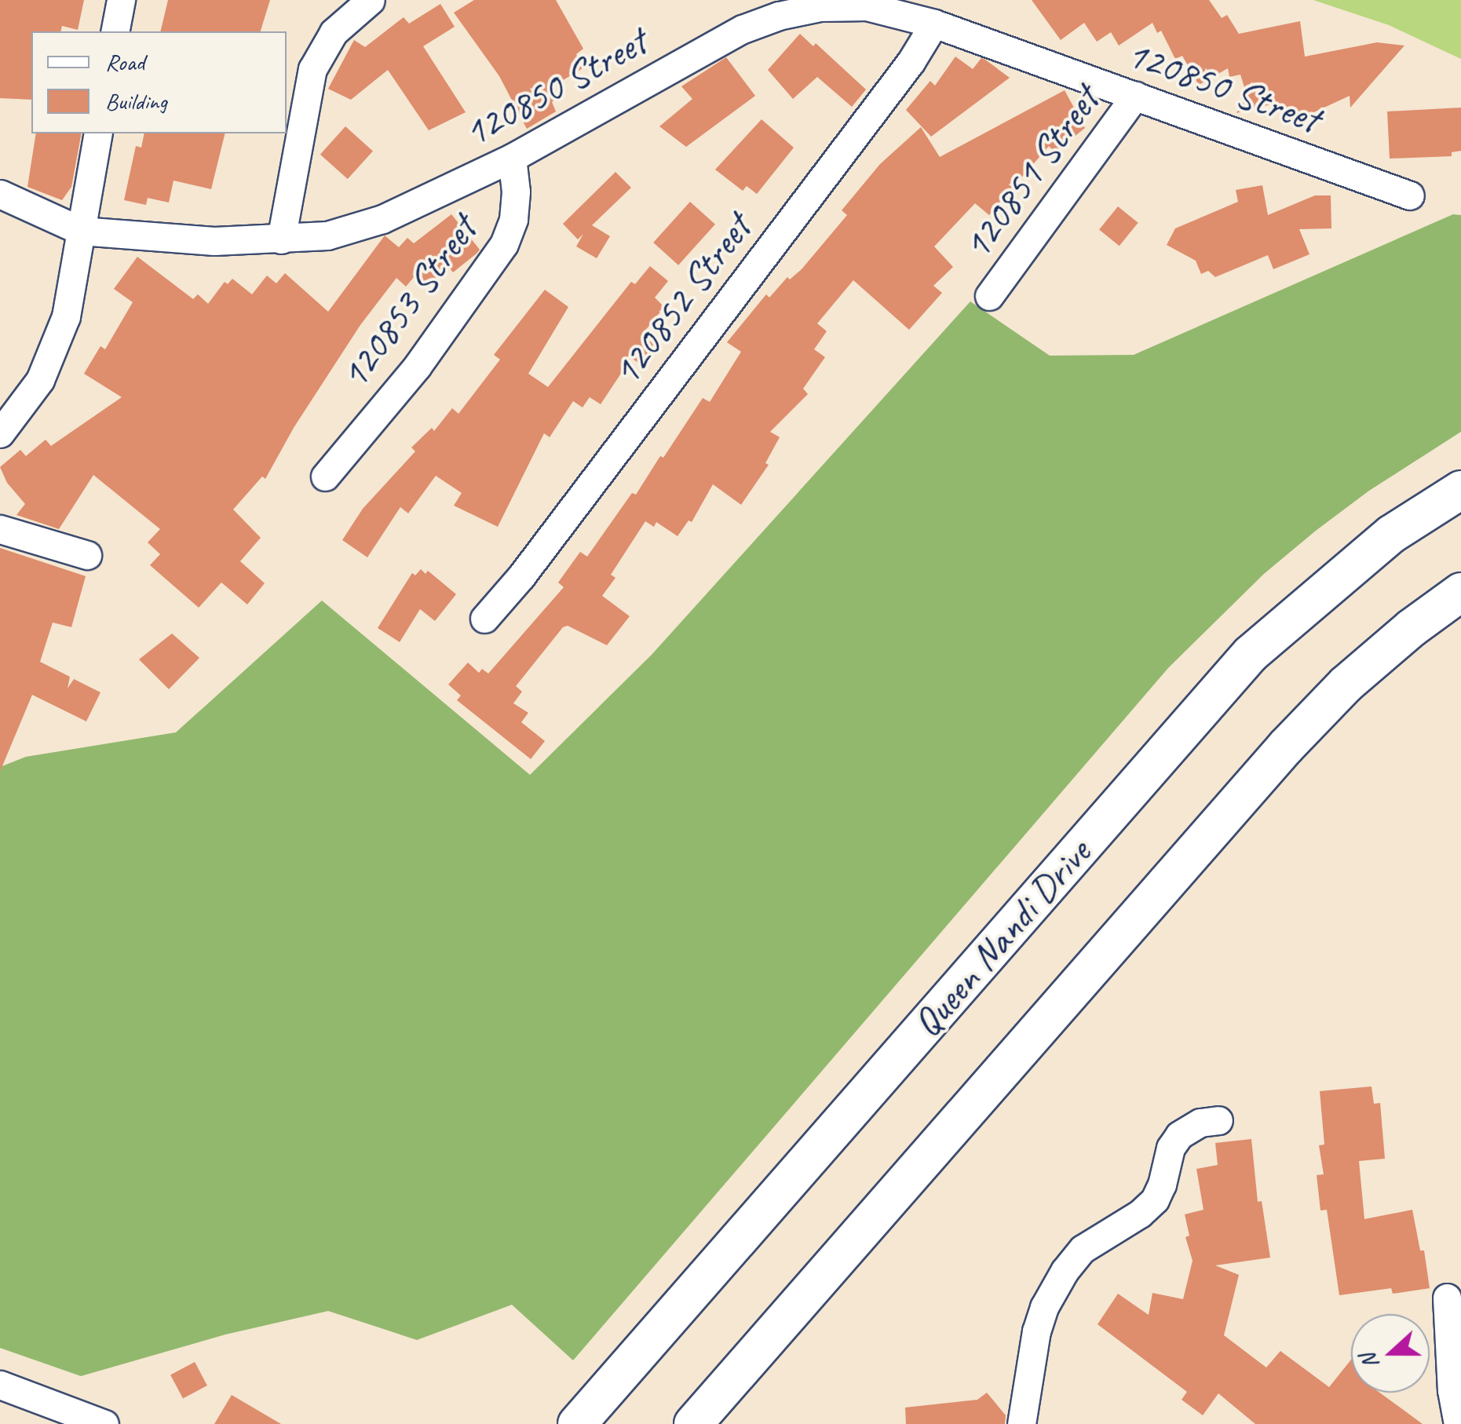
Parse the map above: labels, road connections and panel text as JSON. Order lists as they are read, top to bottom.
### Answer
{
  "streets": {
    "main road": ["Queen Nandi Drive"],
    "street": [
      "120850 Street",
      "120851 Street",
      "120852 Street",
      "120853 Street"
    ]
  },
  "crossings": [
    ["120850 Street", "120851 Street"],
    ["120850 Street", "120852 Street"],
    ["120850 Street", "120853 Street"]
  ],
  "legend": ["Road", "Building"],
  "north": "left"
}
